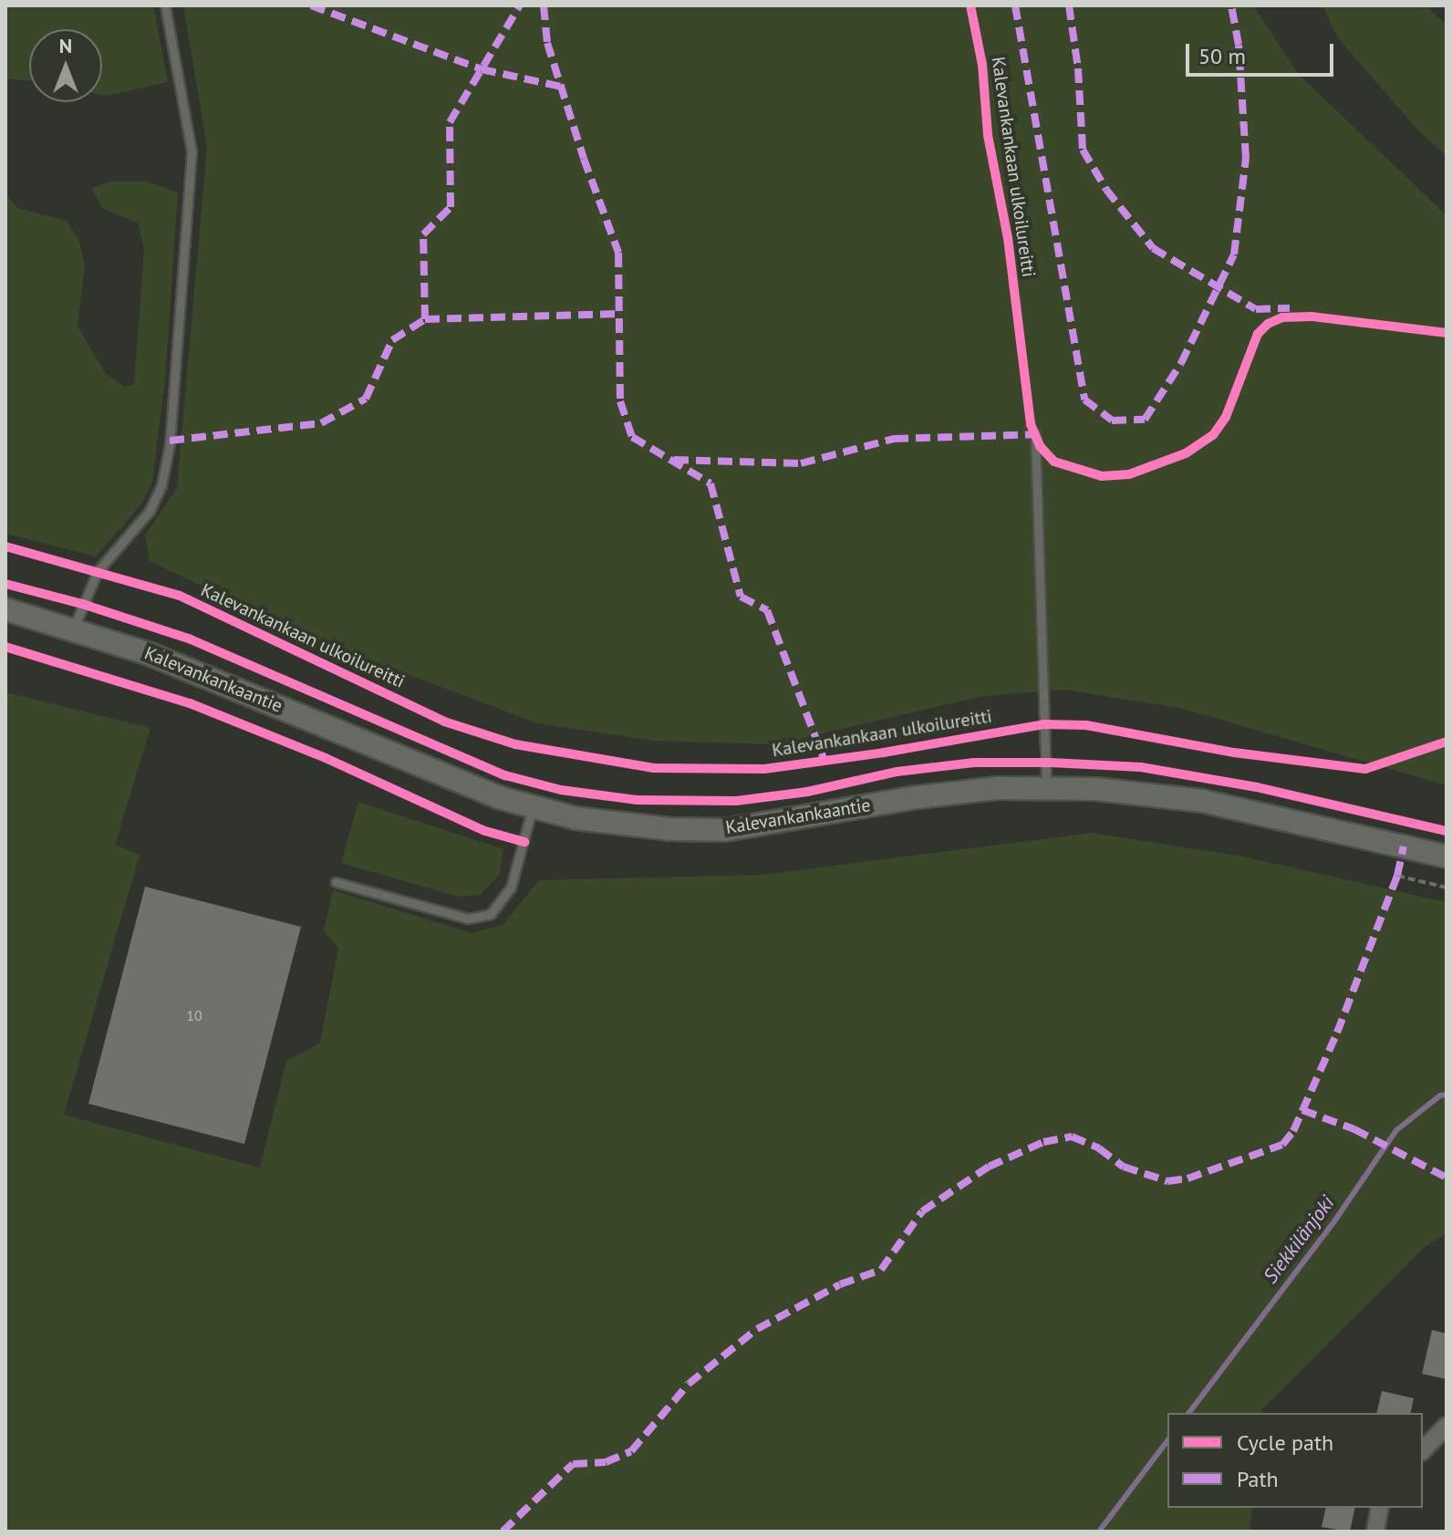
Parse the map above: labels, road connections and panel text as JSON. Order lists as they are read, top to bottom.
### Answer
{
  "streets": {
    "street": ["Kalevankankaantie"],
    "cycle path": ["Kalevankankaan ulkoilureitti"]
  },
  "water": ["Siekkilänjoki"],
  "house_numbers": ["10"],
  "legend": ["Cycle path", "Path"],
  "scale_bar": "50 m",
  "north": "top"
}
